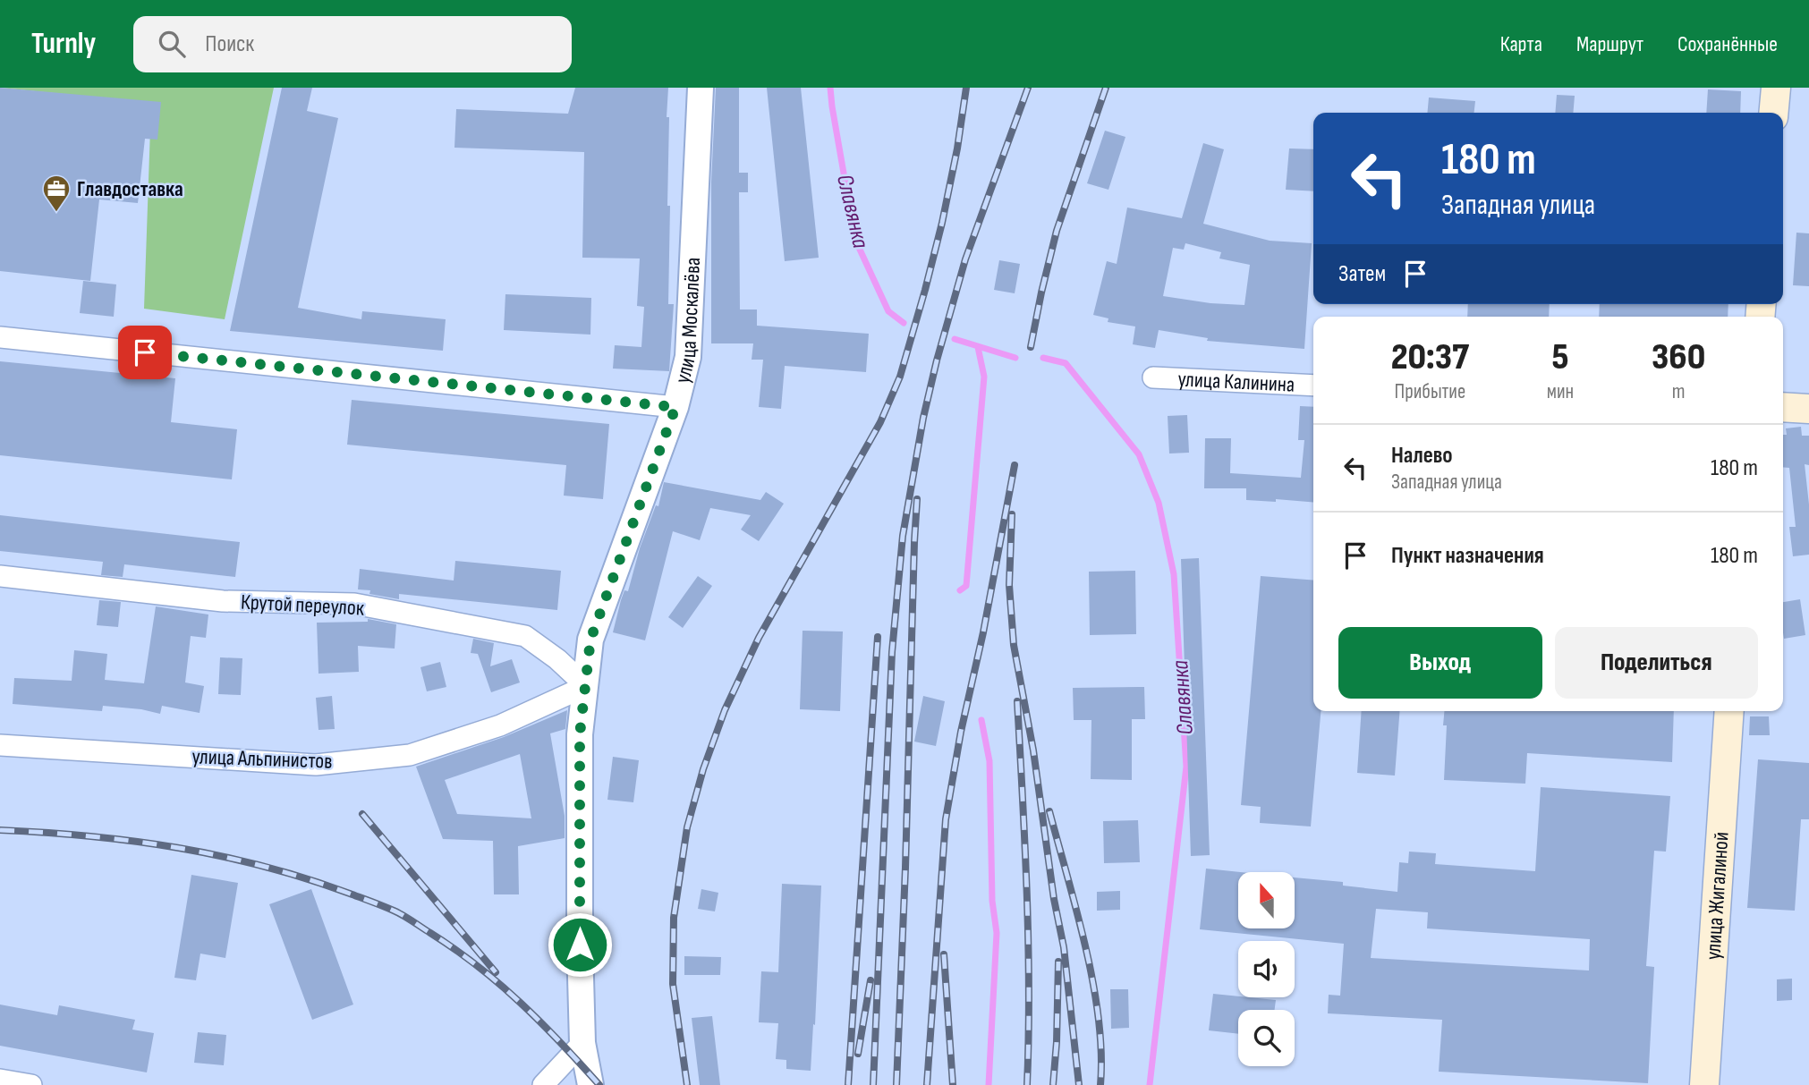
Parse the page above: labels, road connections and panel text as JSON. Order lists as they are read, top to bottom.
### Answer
{
  "streets": {
    "main road": ["улица Жигалиной"],
    "street": [
      "улица Москалёва",
      "улица Калинина",
      "Крутой переулок",
      "улица Альпинистов"
    ]
  },
  "crossings": [
    ["улица Москалёва", "Крутой переулок"],
    ["улица Москалёва", "улица Альпинистов"],
    ["Крутой переулок", "улица Альпинистов"]
  ],
  "water": ["Славянка"],
  "places": {
    "office": ["Главдоставка"]
  },
  "north": "top",
  "page": {
    "header": "Turnly",
    "search": "Поиск",
    "nav": ["Карта", "Маршрут", "Сохранённые"],
    "turn": ["180 m", "Западная улица"],
    "then": "Затем",
    "eta": [
      "20:37",
      "Прибытие",
      "5",
      "мин",
      "360",
      "m"
    ],
    "list": [
      {
        "name": "Налево",
        "note": "Западная улица",
        "value": "180 m"
      },
      {
        "name": "Пункт назначения",
        "value": "180 m"
      }
    ],
    "buttons": ["Выход", "Поделиться"]
  }
}
